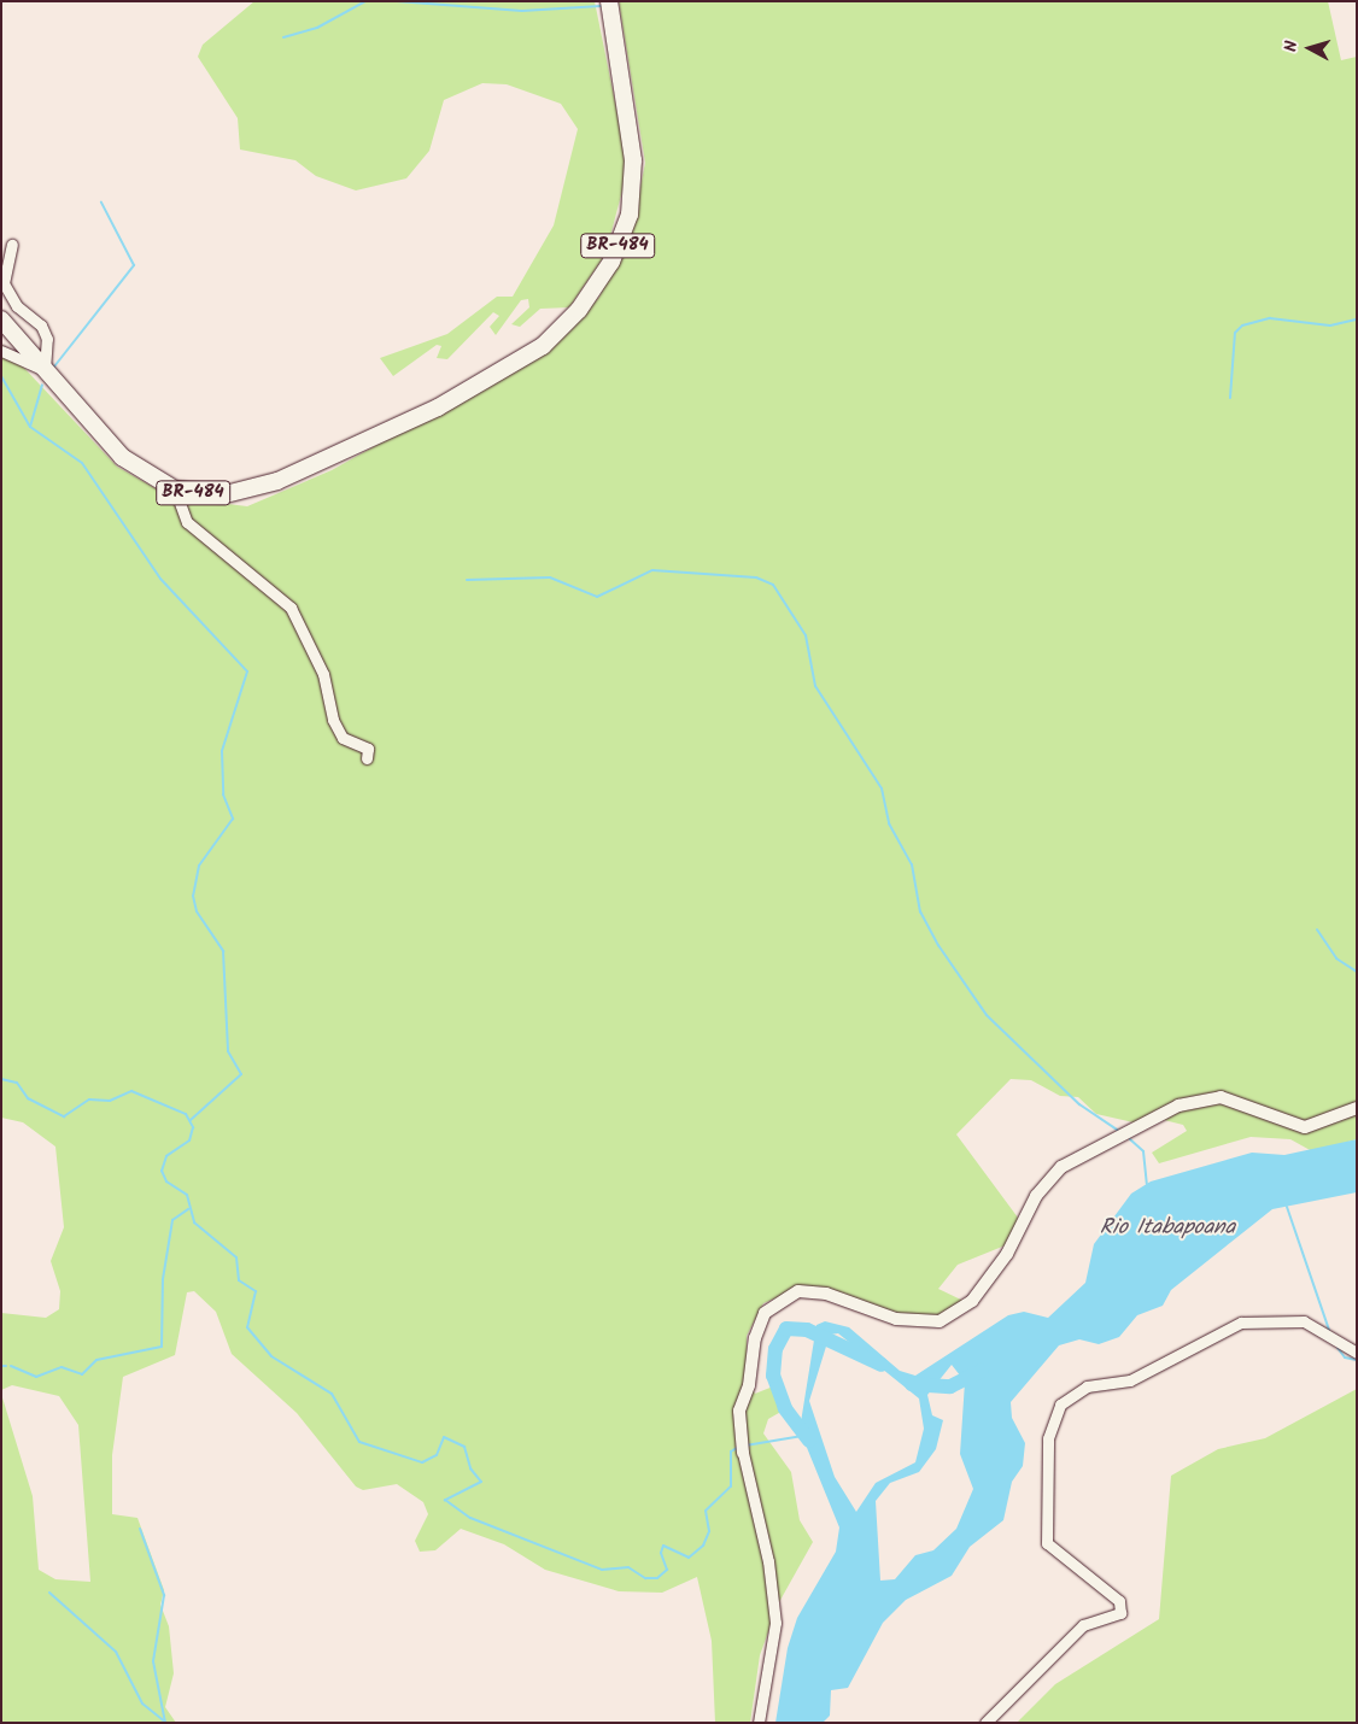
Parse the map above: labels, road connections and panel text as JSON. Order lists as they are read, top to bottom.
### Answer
{
  "streets": {
    "main road": ["BR-484"]
  },
  "water": ["Rio Itabapoana"],
  "north": "left"
}
